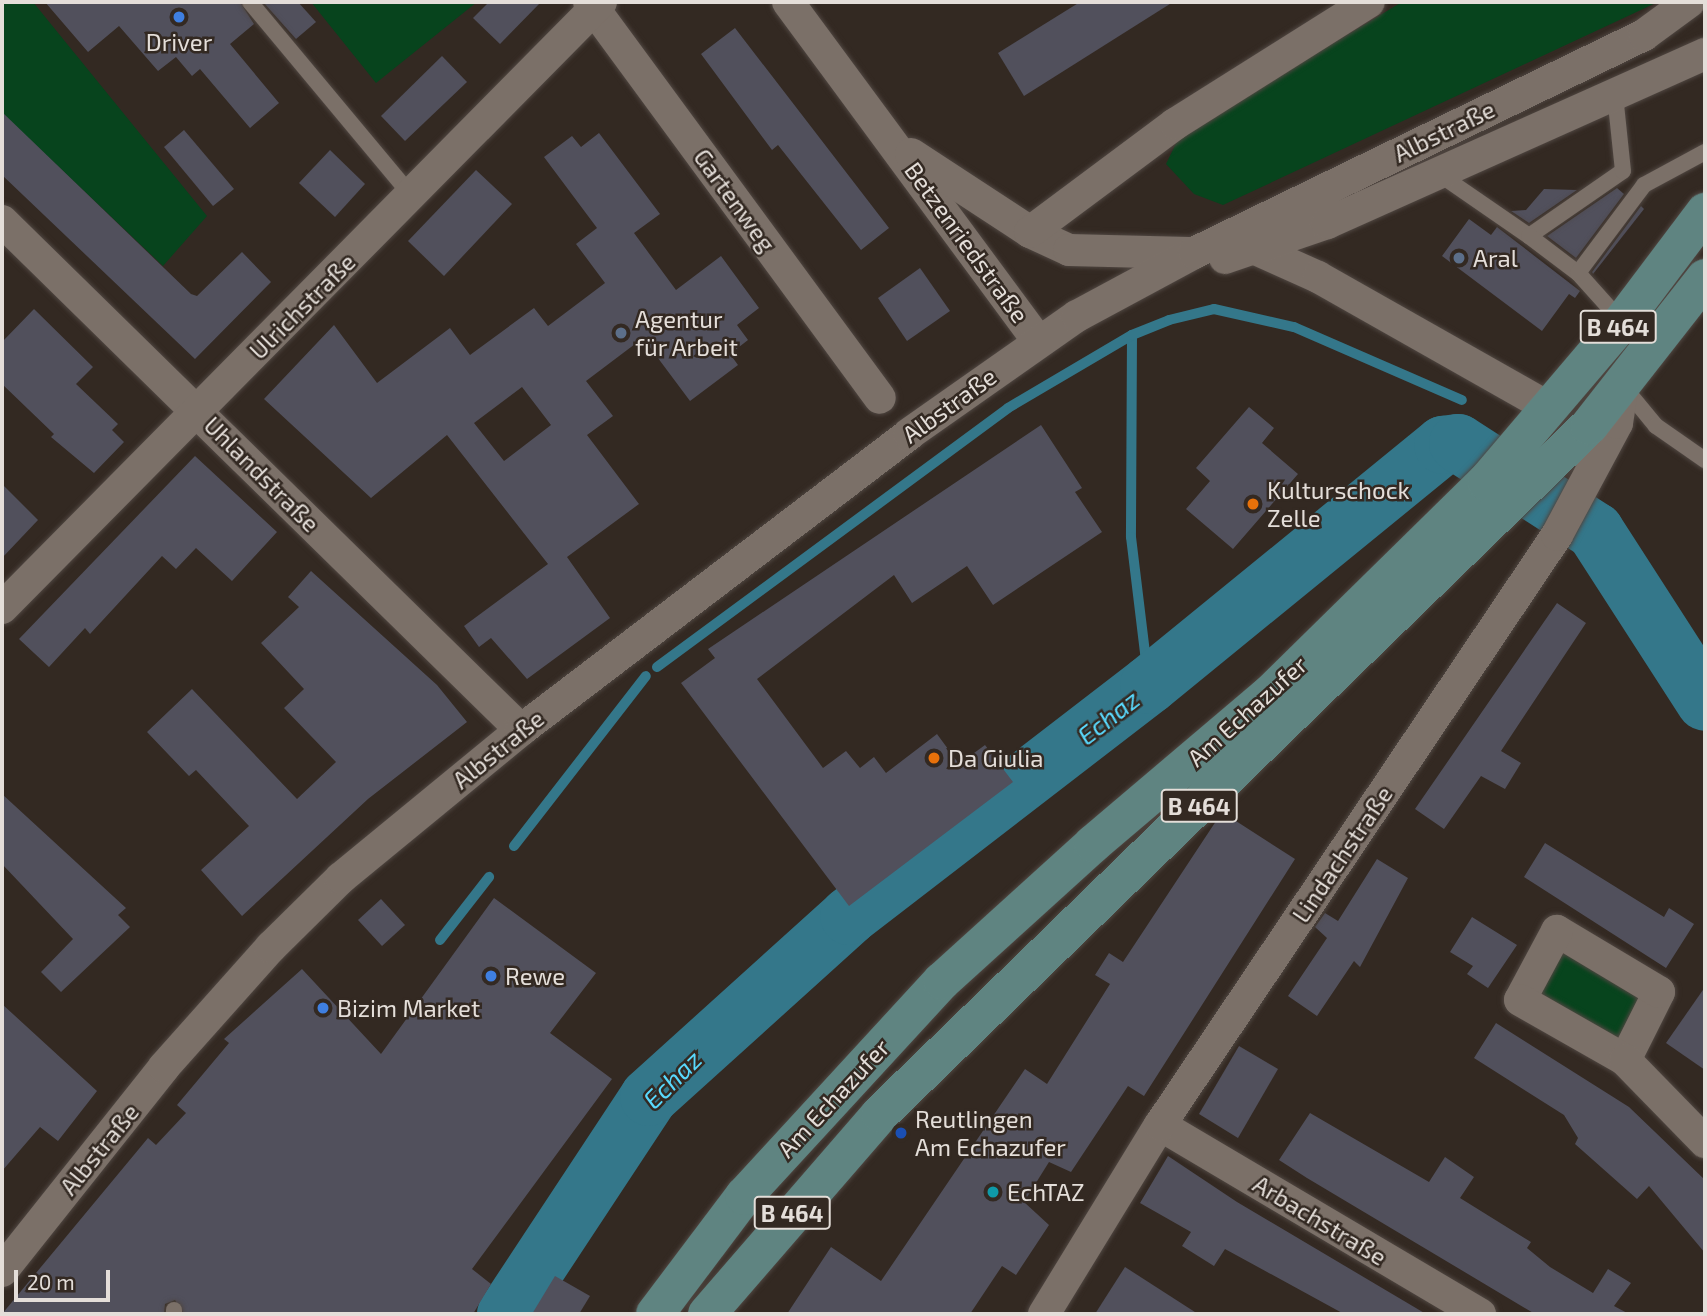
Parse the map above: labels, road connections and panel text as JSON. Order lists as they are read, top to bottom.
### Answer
{
  "streets": {
    "main road": ["B 464", "Am Echazufer"],
    "street": [
      "Albstraße",
      "Gartenweg",
      "Betzenriedstraße",
      "Ulrichstraße",
      "Uhlandstraße",
      "Lindachstraße",
      "Arbachstraße"
    ]
  },
  "crossings": [
    ["Albstraße", "Betzenriedstraße"],
    ["Albstraße", "Uhlandstraße"],
    ["Gartenweg", "Ulrichstraße"],
    ["Ulrichstraße", "Uhlandstraße"],
    ["Am Echazufer", "Lindachstraße"],
    ["Lindachstraße", "Arbachstraße"]
  ],
  "water": ["Echaz"],
  "places": [
    "Driver",
    "Aral",
    "Agentur für Arbeit",
    "Kulturschock Zelle",
    "Da Giulia",
    "Rewe",
    "Bizim Market",
    "Reutlingen Am Echazufer",
    "EchTAZ"
  ],
  "scale_bar": "20 m"
}
